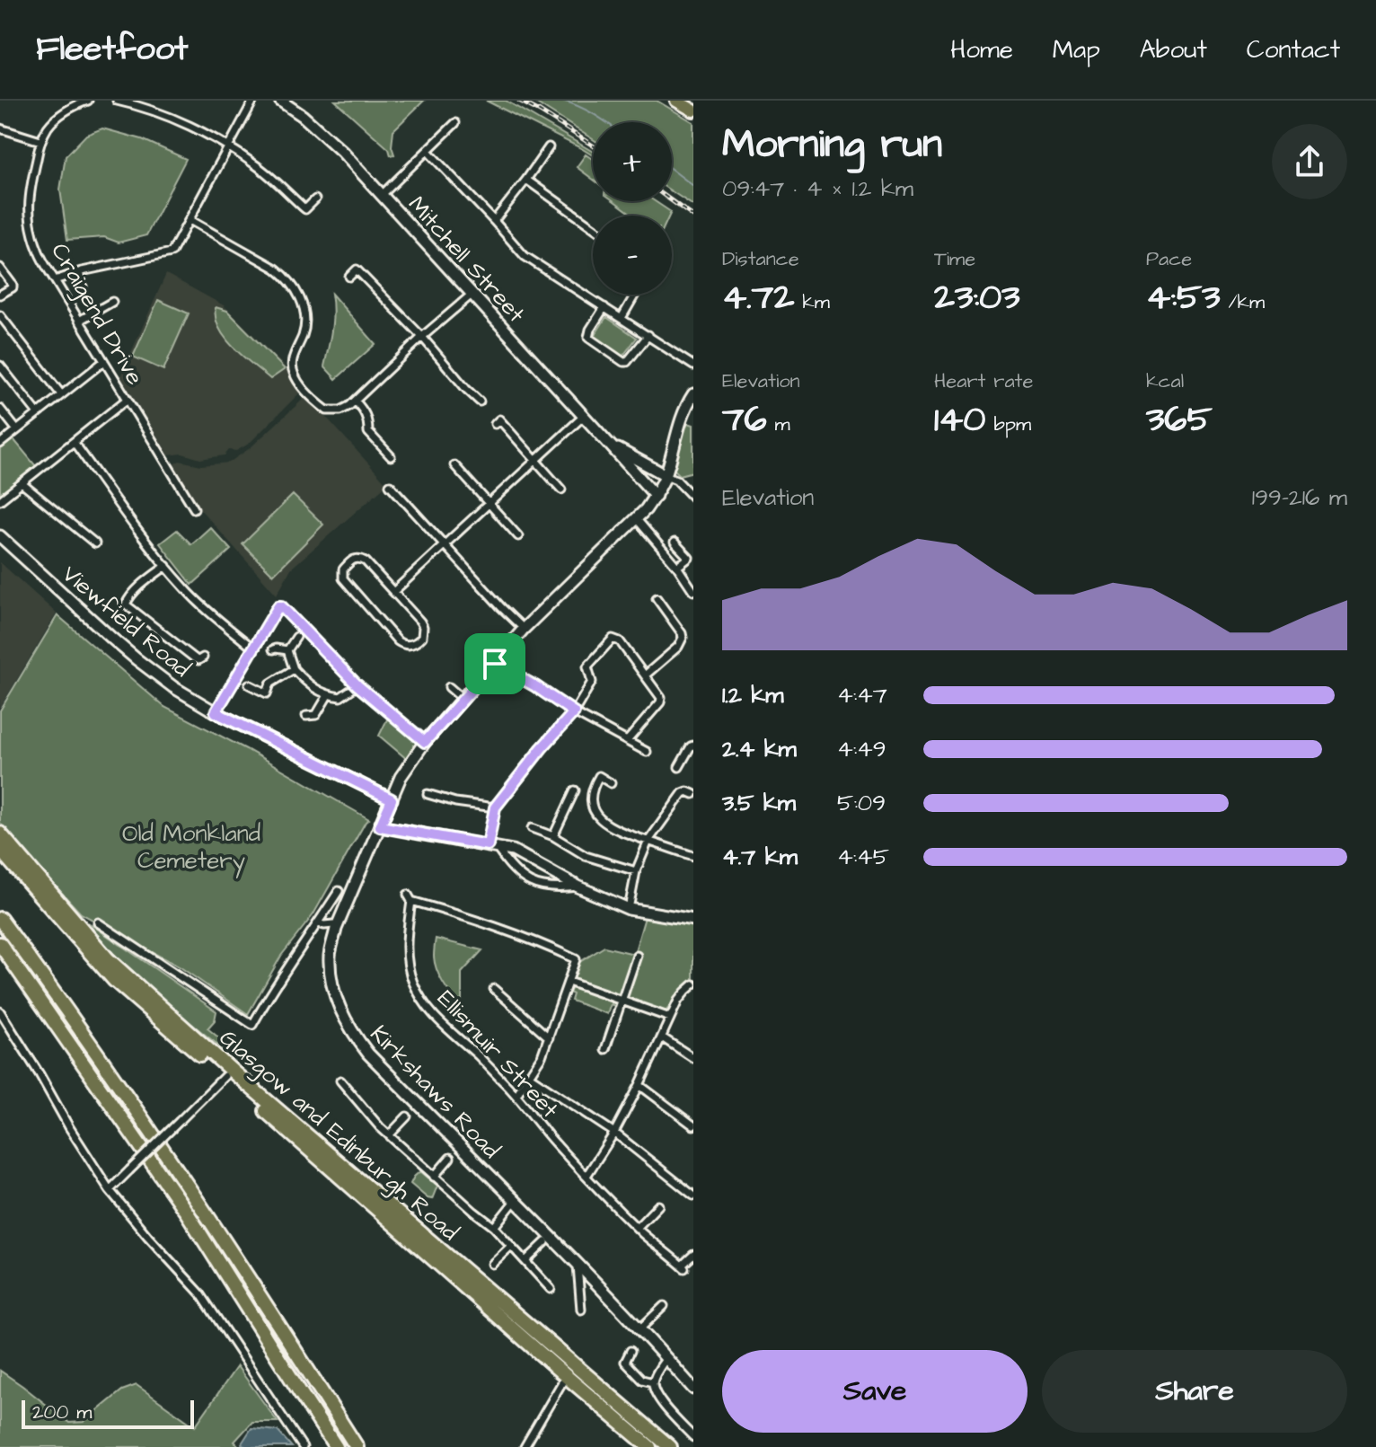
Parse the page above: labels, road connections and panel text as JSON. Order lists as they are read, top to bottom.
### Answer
{
  "streets": {
    "highway": ["Glasgow and Edinburgh Road"],
    "street": [
      "Mitchell Street",
      "Craigend Drive",
      "Viewfield Road",
      "Ellismuir Street",
      "Kirkshaws Road"
    ]
  },
  "crossings": [
    ["Mitchell Street", "Kirkshaws Road"],
    ["Viewfield Road", "Kirkshaws Road"]
  ],
  "parks": ["Old Monkland Cemetery"],
  "scale_bar": "200 m",
  "page": {
    "header": "Fleetfoot",
    "nav": [
      "Home",
      "Map",
      "About",
      "Contact"
    ],
    "heading": ["Morning run", "09:47 · 4 × 1.2 km"],
    "map_buttons": ["+", "−"],
    "stats": [
      ["Distance", "4.72 km"],
      ["Time", "23:03"],
      ["Pace", "4:53 /km"],
      ["Elevation", "76 m"],
      ["Heart rate", "140 bpm"],
      ["kcal", "365"]
    ],
    "chart": ["Elevation", "199–216 m"],
    "list": [
      {
        "name": "1.2 km",
        "note": "4:47"
      },
      {
        "name": "2.4 km",
        "note": "4:49"
      },
      {
        "name": "3.5 km",
        "note": "5:09"
      },
      {
        "name": "4.7 km",
        "note": "4:45"
      }
    ],
    "buttons": ["Save", "Share"],
    "scale": "200 m"
  }
}
